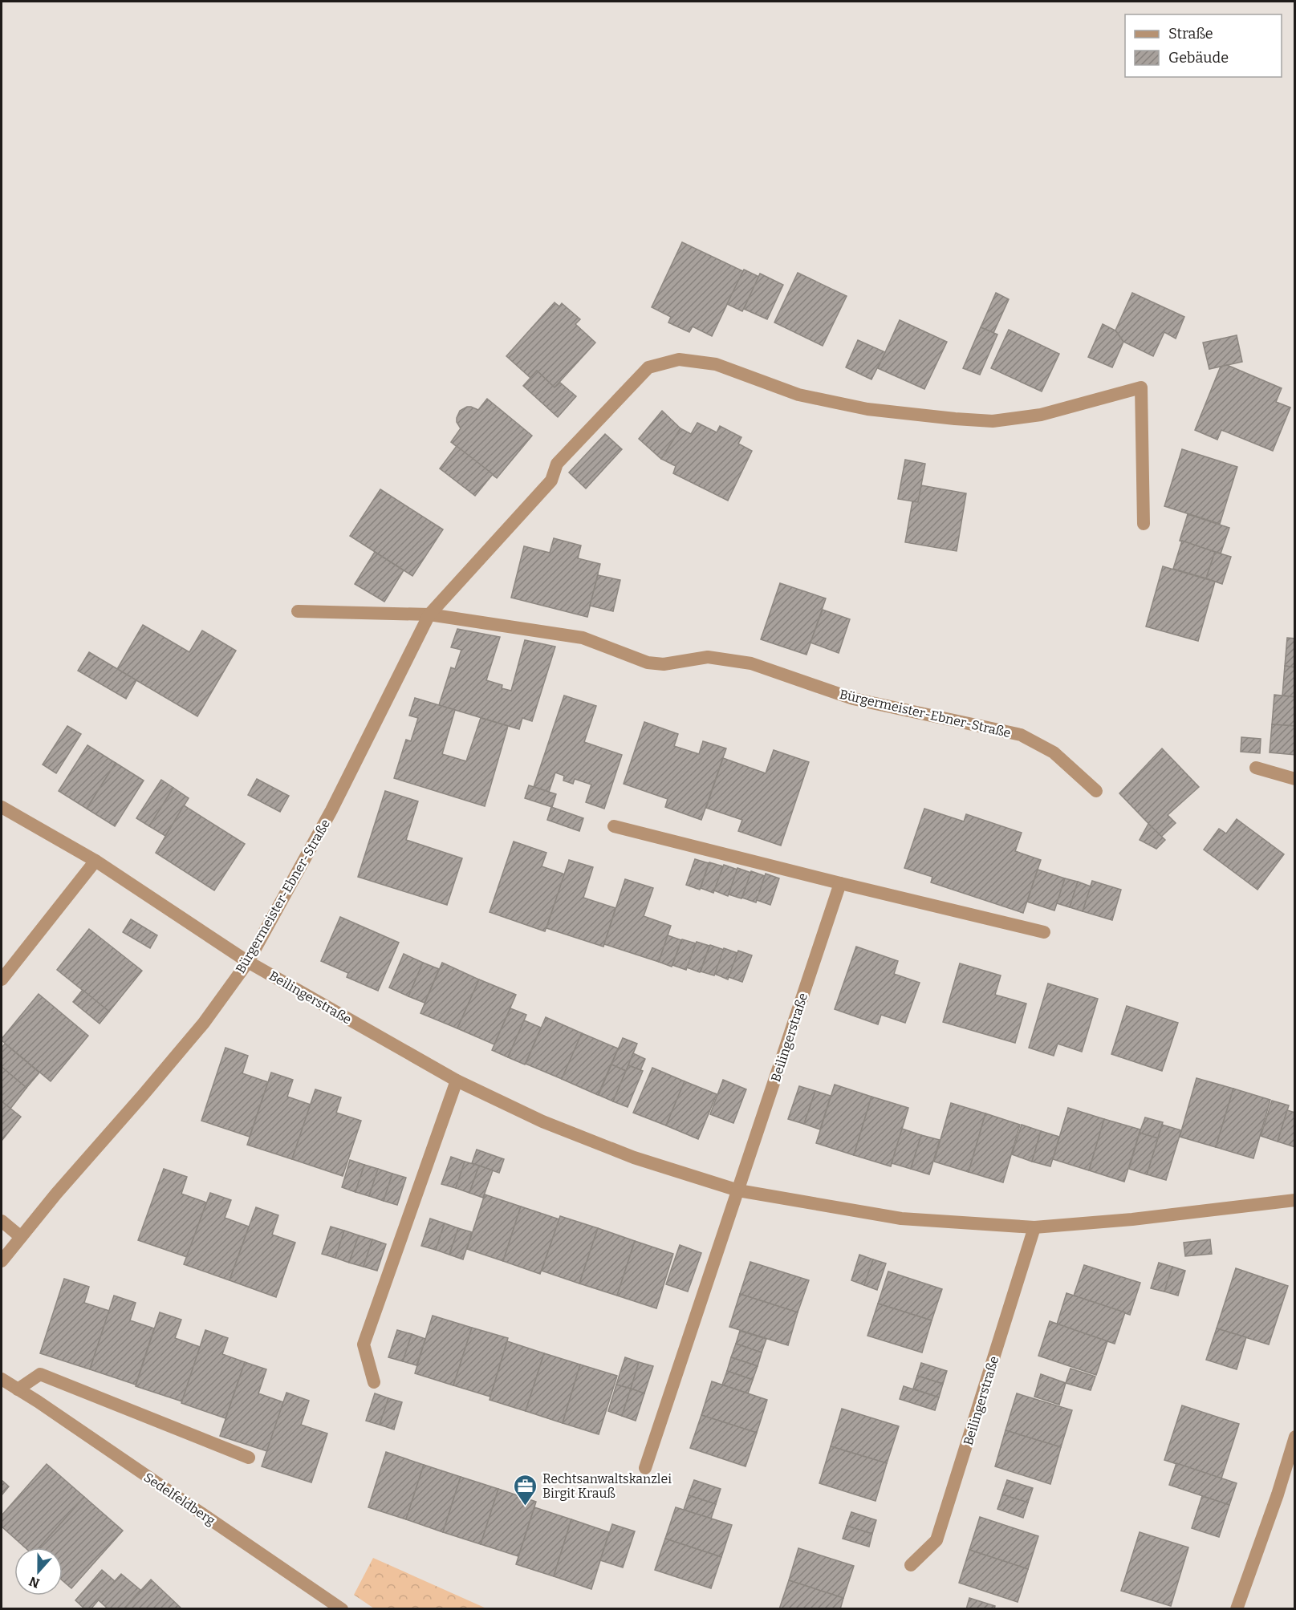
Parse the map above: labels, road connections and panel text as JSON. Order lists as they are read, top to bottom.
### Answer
{
  "streets": {
    "street": ["Bürgermeister-Ebner-Straße", "Beilingerstraße", "Sedelfeldberg"]
  },
  "crossings": [
    ["Bürgermeister-Ebner-Straße", "Beilingerstraße"]
  ],
  "places": {
    "office": ["Rechtsanwaltskanzlei Birgit Krauß"]
  },
  "legend": ["Straße", "Gebäude"],
  "north": "bottom"
}
